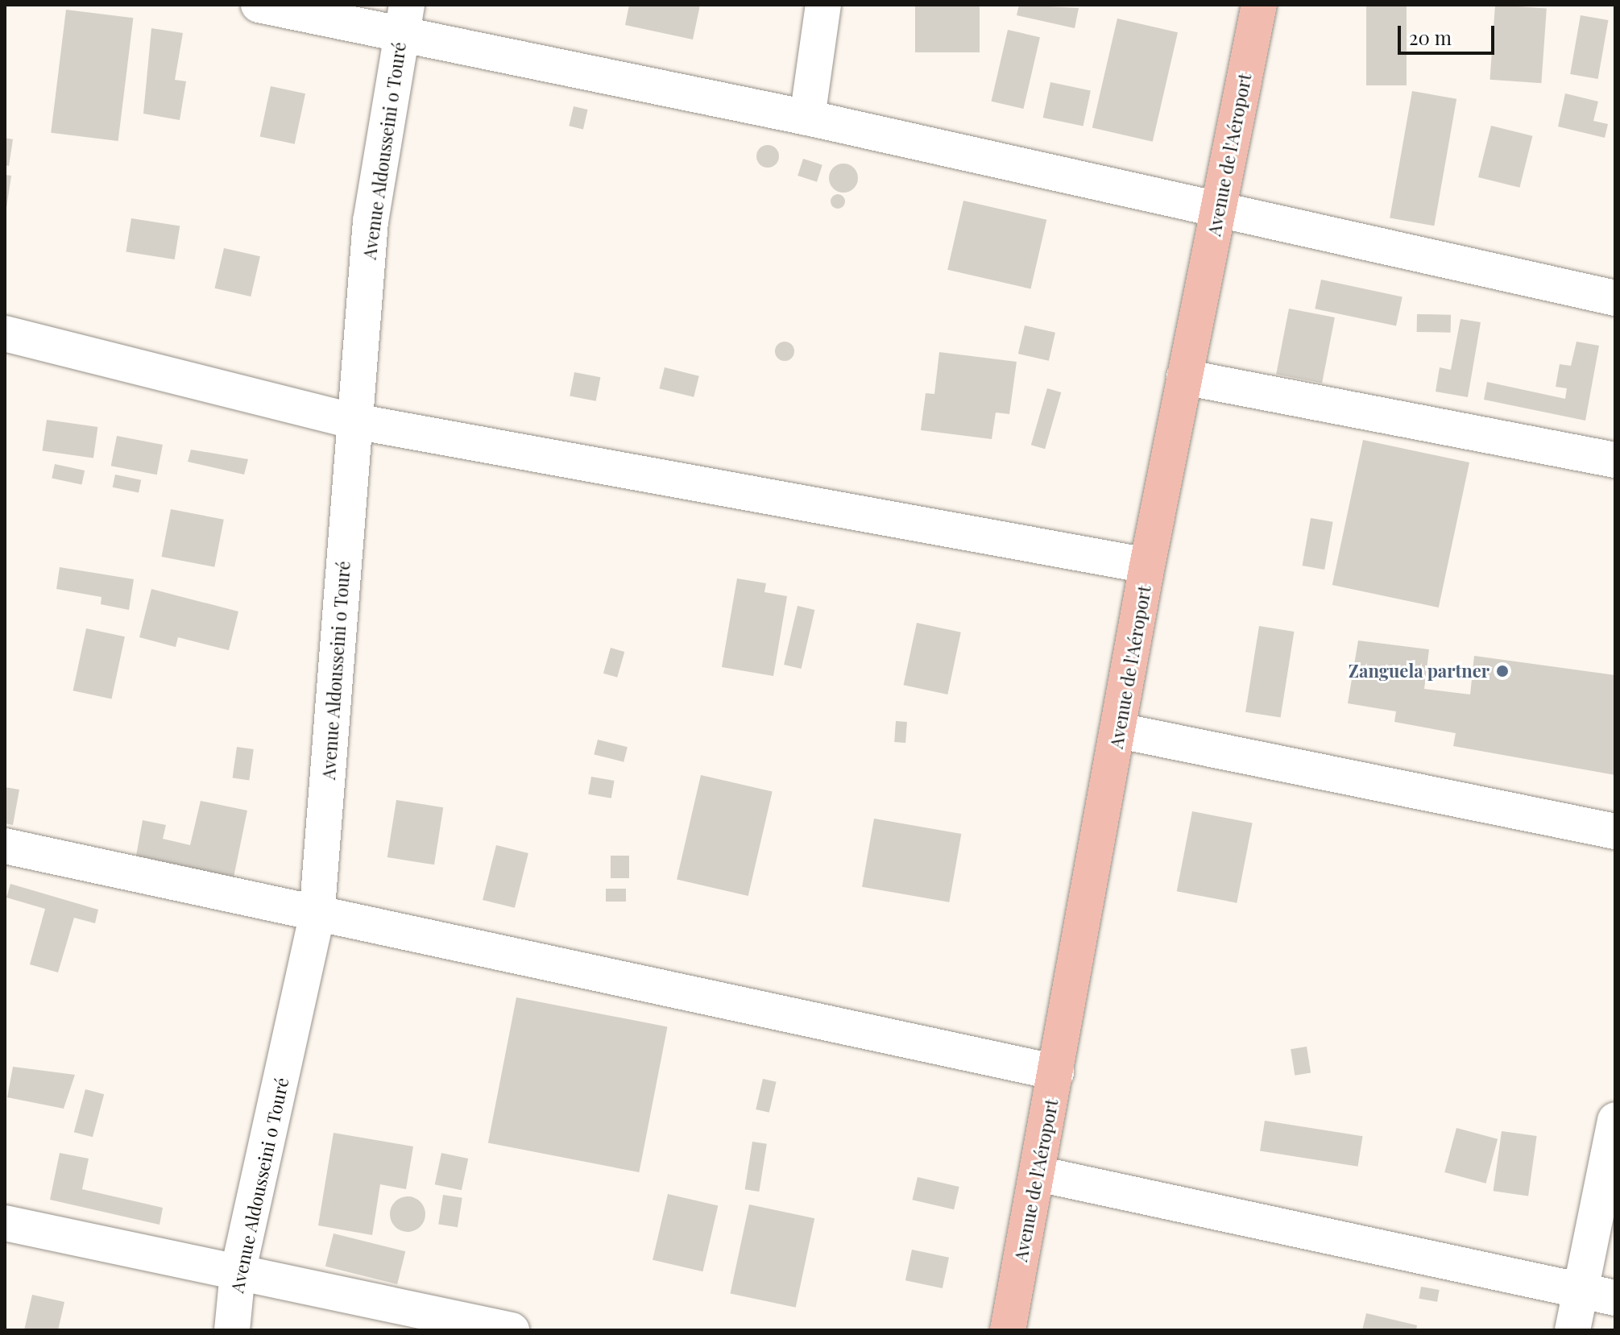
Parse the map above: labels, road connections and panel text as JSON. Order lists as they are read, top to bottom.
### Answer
{
  "streets": {
    "main road": ["Avenue de l'Aéroport"],
    "street": ["Avenue Aldousseini o Touré"]
  },
  "places": ["Zanguela partner"],
  "scale_bar": "20 m"
}
